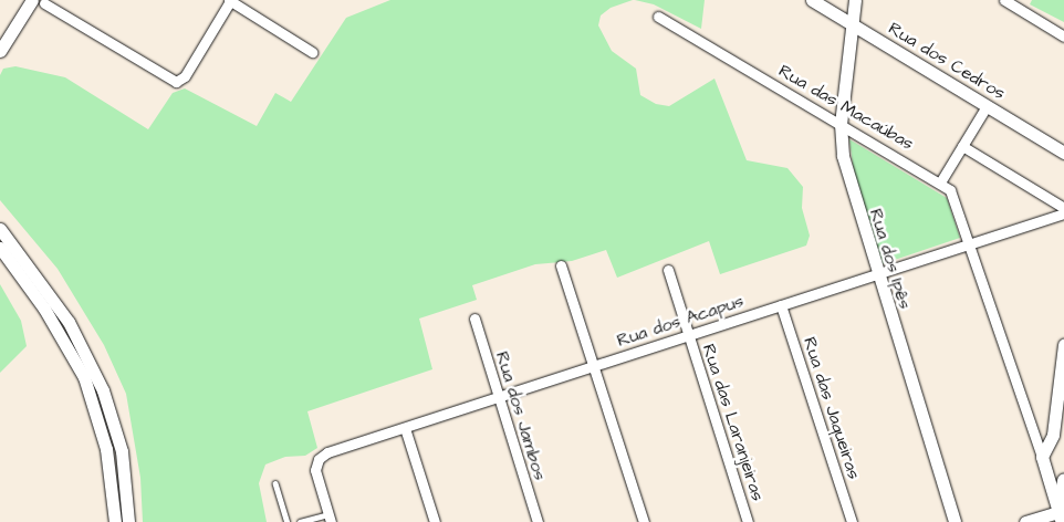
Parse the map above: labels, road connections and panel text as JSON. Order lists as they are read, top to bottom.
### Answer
{
  "streets": {
    "street": [
      "Rua dos Cedros",
      "Rua das Macaúbas",
      "Rua dos Ipês",
      "Rua dos Acapus",
      "Rua das Jaqueiras",
      "Rua dos Jambos",
      "Rua das Laranjeiras"
    ]
  },
  "crossings": [
    ["Rua dos Cedros", "Rua dos Ipês"],
    ["Rua das Macaúbas", "Rua dos Ipês"],
    ["Rua dos Ipês", "Rua dos Acapus"],
    ["Rua dos Acapus", "Rua das Jaqueiras"],
    ["Rua dos Acapus", "Rua dos Jambos"],
    ["Rua dos Acapus", "Rua das Laranjeiras"]
  ]
}
